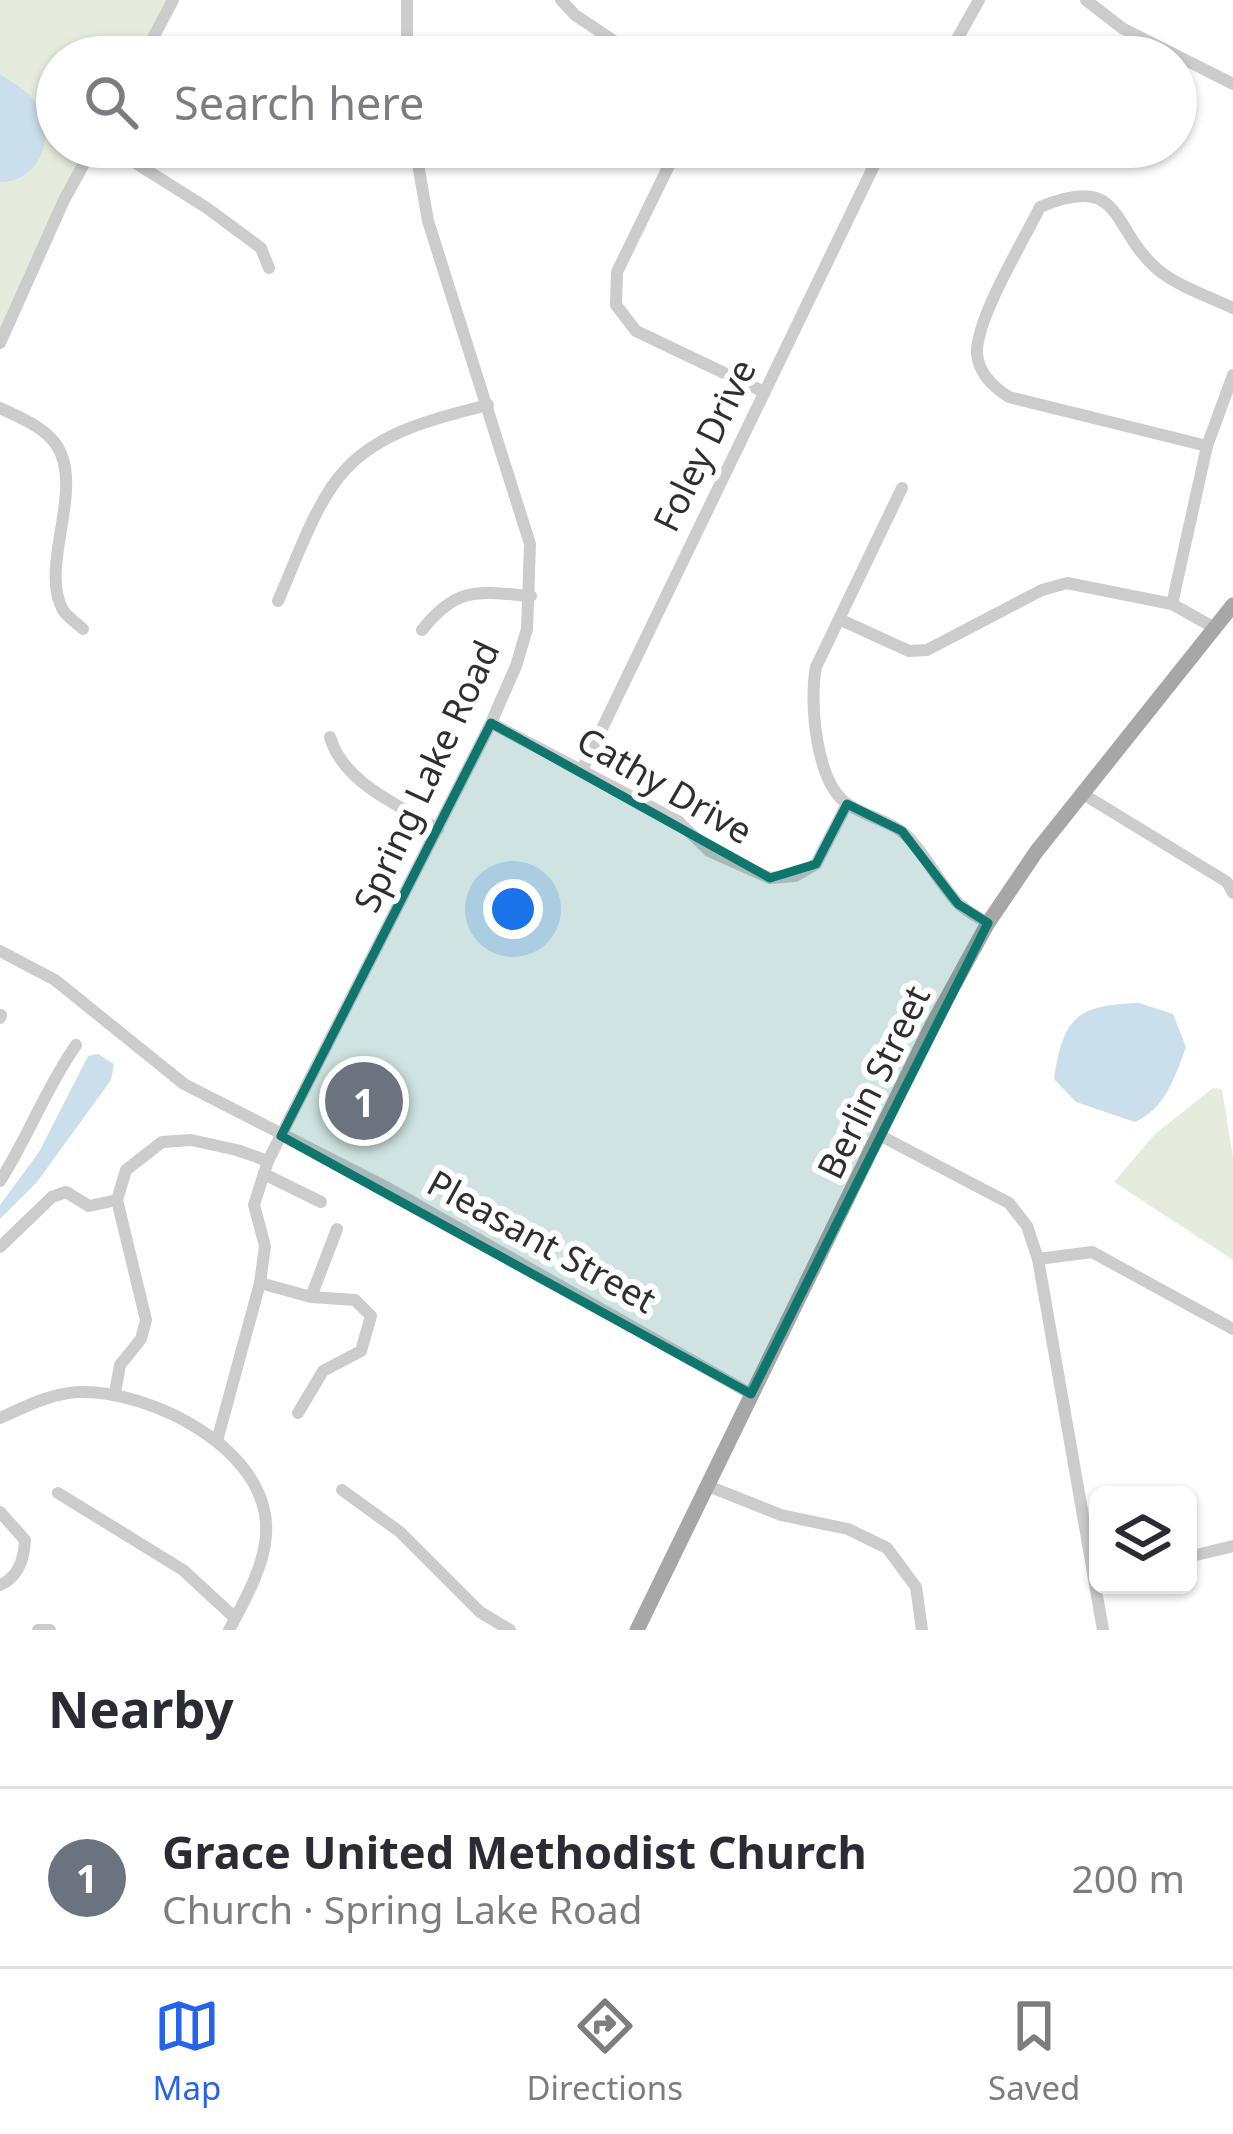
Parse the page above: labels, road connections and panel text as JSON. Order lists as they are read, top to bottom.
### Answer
{
  "streets": {
    "main road": ["Berlin Street"],
    "street": [
      "Foley Drive",
      "Spring Lake Road",
      "Cathy Drive",
      "Pleasant Street"
    ]
  },
  "crossings": [
    ["Foley Drive", "Cathy Drive"],
    ["Spring Lake Road", "Cathy Drive"],
    ["Spring Lake Road", "Pleasant Street"],
    ["Berlin Street", "Pleasant Street"]
  ],
  "page": {
    "search": "Search here",
    "pins": "1",
    "heading": "Nearby",
    "list": [
      {
        "mark": "1",
        "name": "Grace United Methodist Church",
        "note": "Church · Spring Lake Road",
        "value": "200 m"
      }
    ],
    "nav": ["Map", "Directions", "Saved"]
  }
}
